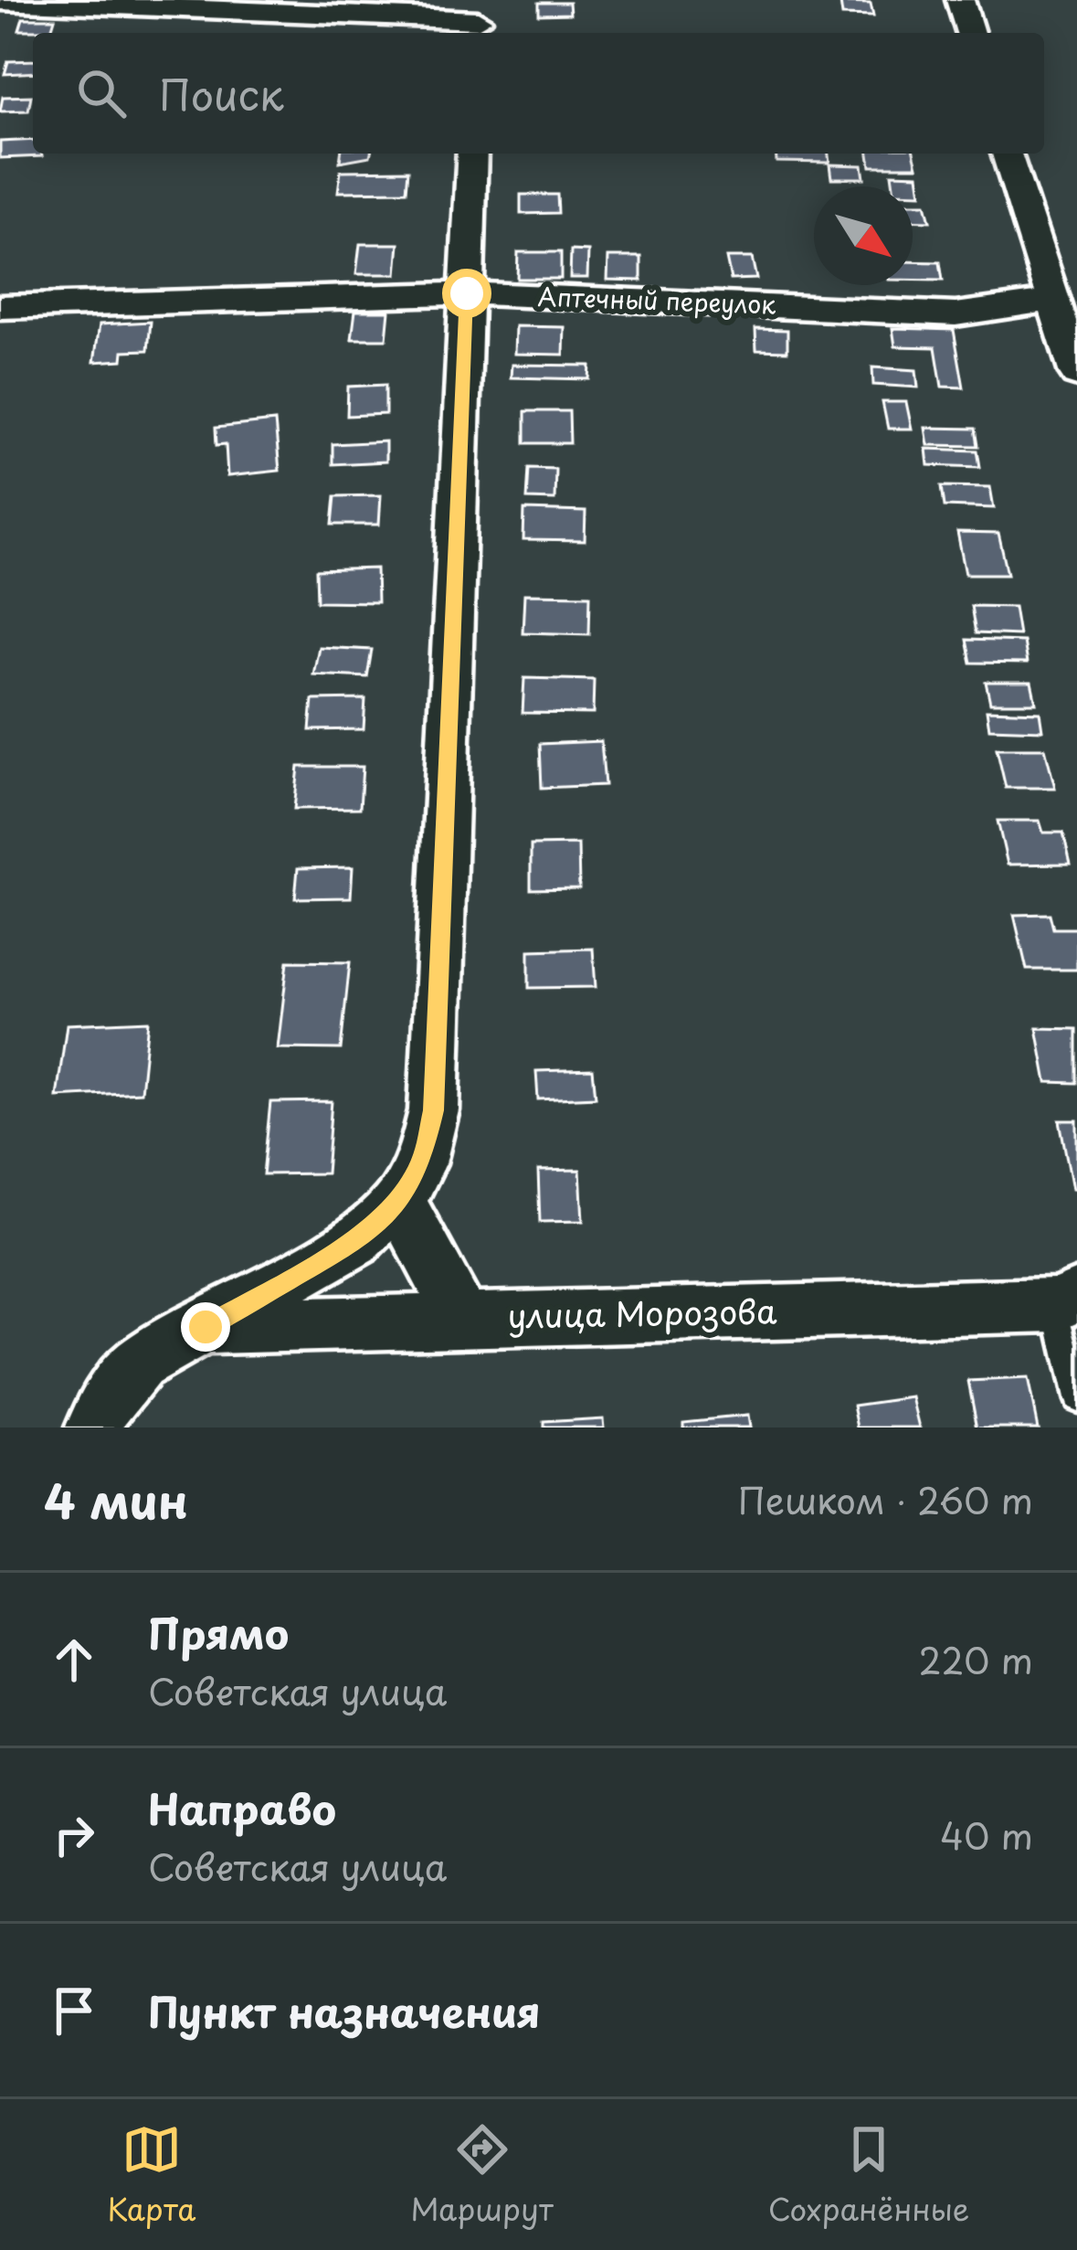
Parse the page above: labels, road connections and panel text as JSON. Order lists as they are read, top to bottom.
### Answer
{
  "streets": {
    "street": ["Аптечный переулок", "улица Морозова"]
  },
  "north": "bottom right",
  "page": {
    "search": "Поиск",
    "heading": ["4 мин", "Пешком · 260 m"],
    "list": [
      ["Прямо", "Советская улица", "220 m"],
      ["Направо", "Советская улица", "40 m"],
      "Пункт назначения"
    ],
    "nav": ["Карта", "Маршрут", "Сохранённые"]
  }
}
